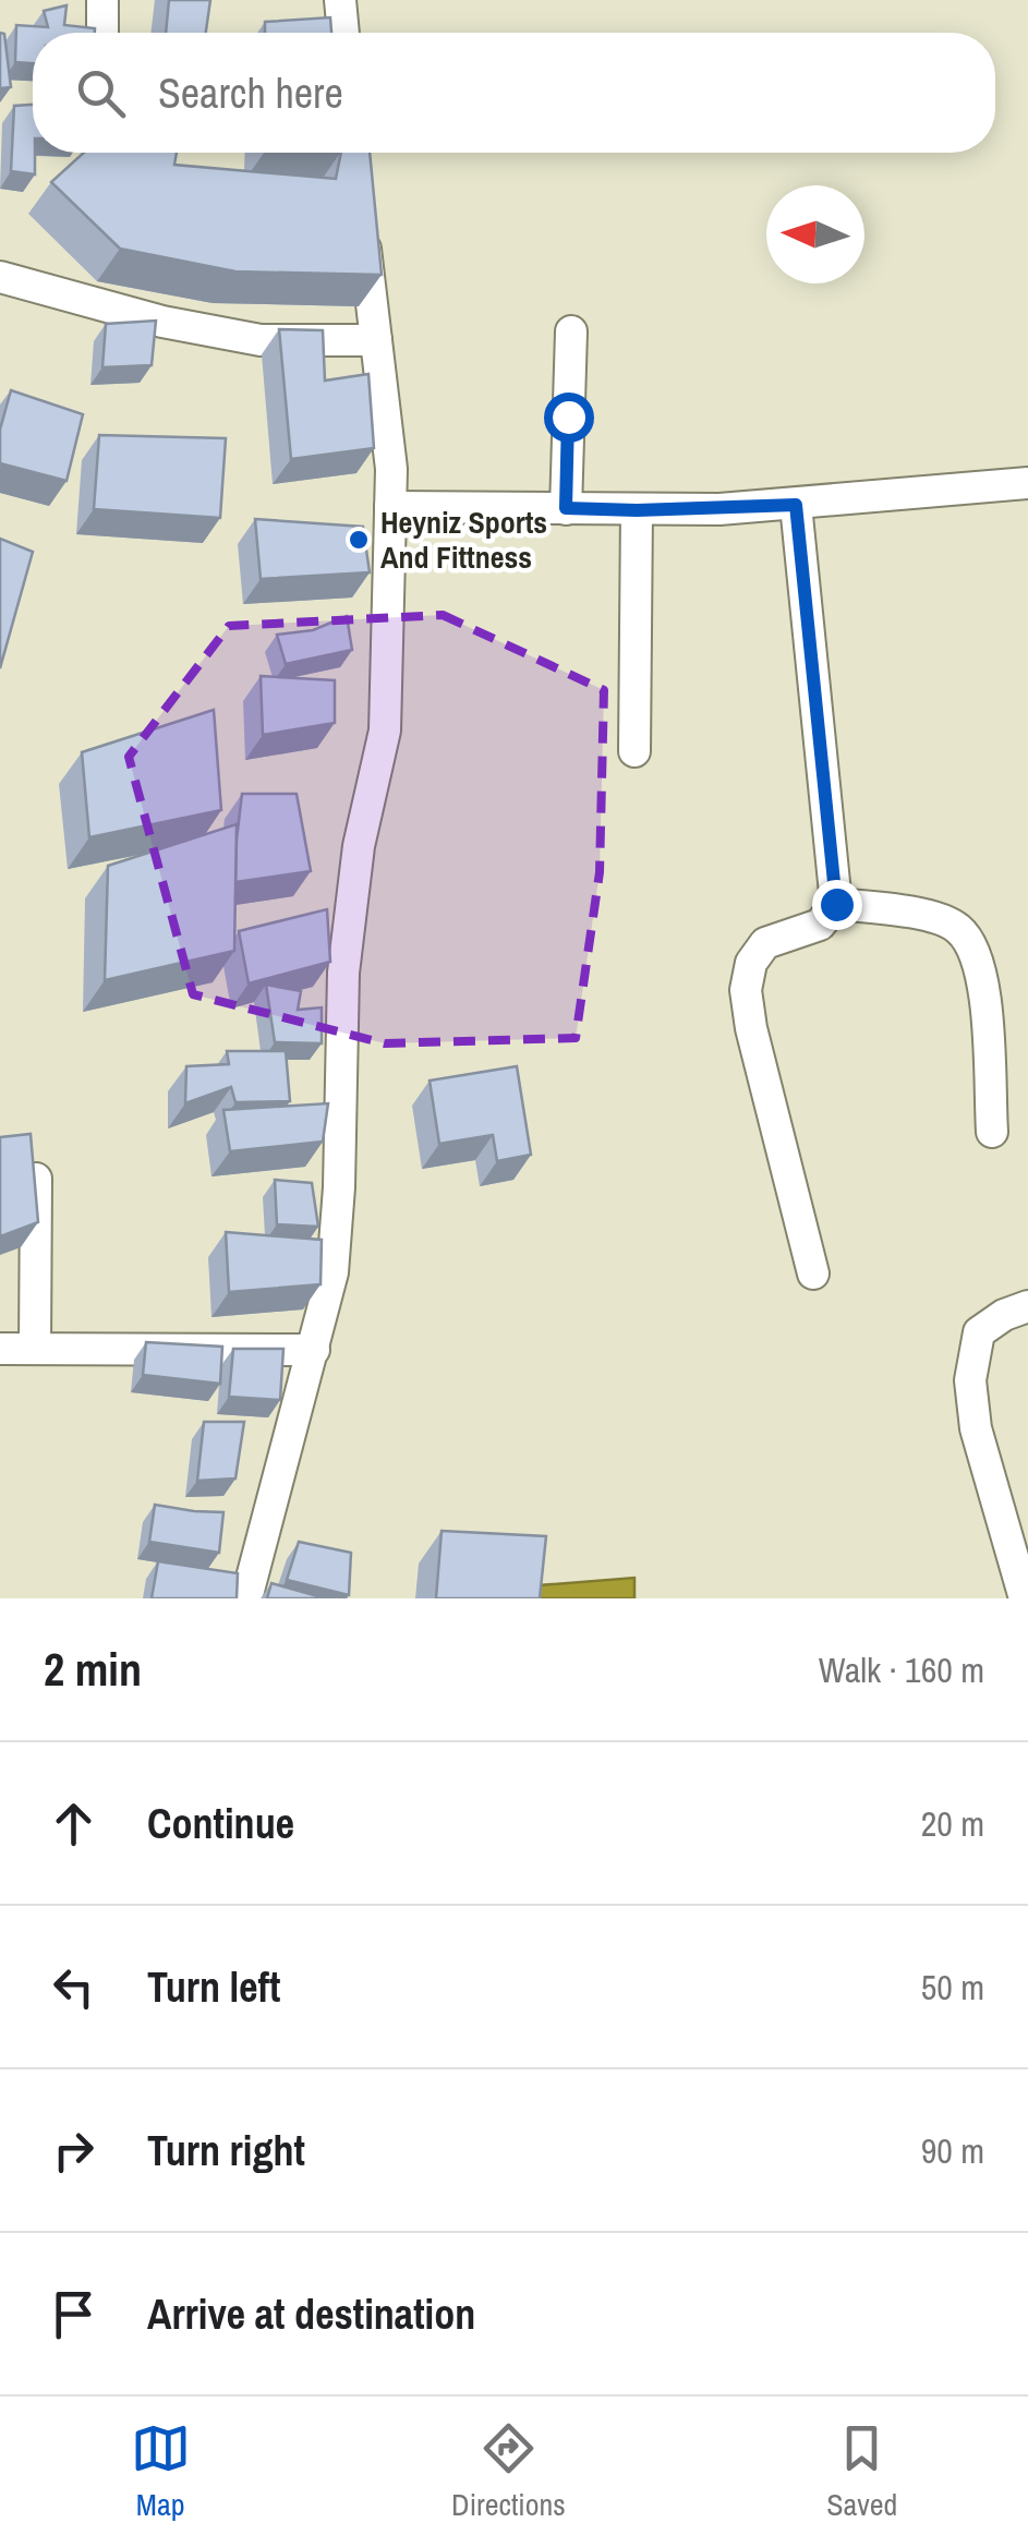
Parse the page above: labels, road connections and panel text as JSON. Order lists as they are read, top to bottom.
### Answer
{
  "places": ["Heyniz Sports And Fittness"],
  "north": "left",
  "page": {
    "search": "Search here",
    "heading": ["2 min", "Walk · 160 m"],
    "list": [
      ["Continue", "20 m"],
      ["Turn left", "50 m"],
      ["Turn right", "90 m"],
      "Arrive at destination"
    ],
    "nav": ["Map", "Directions", "Saved"]
  }
}
